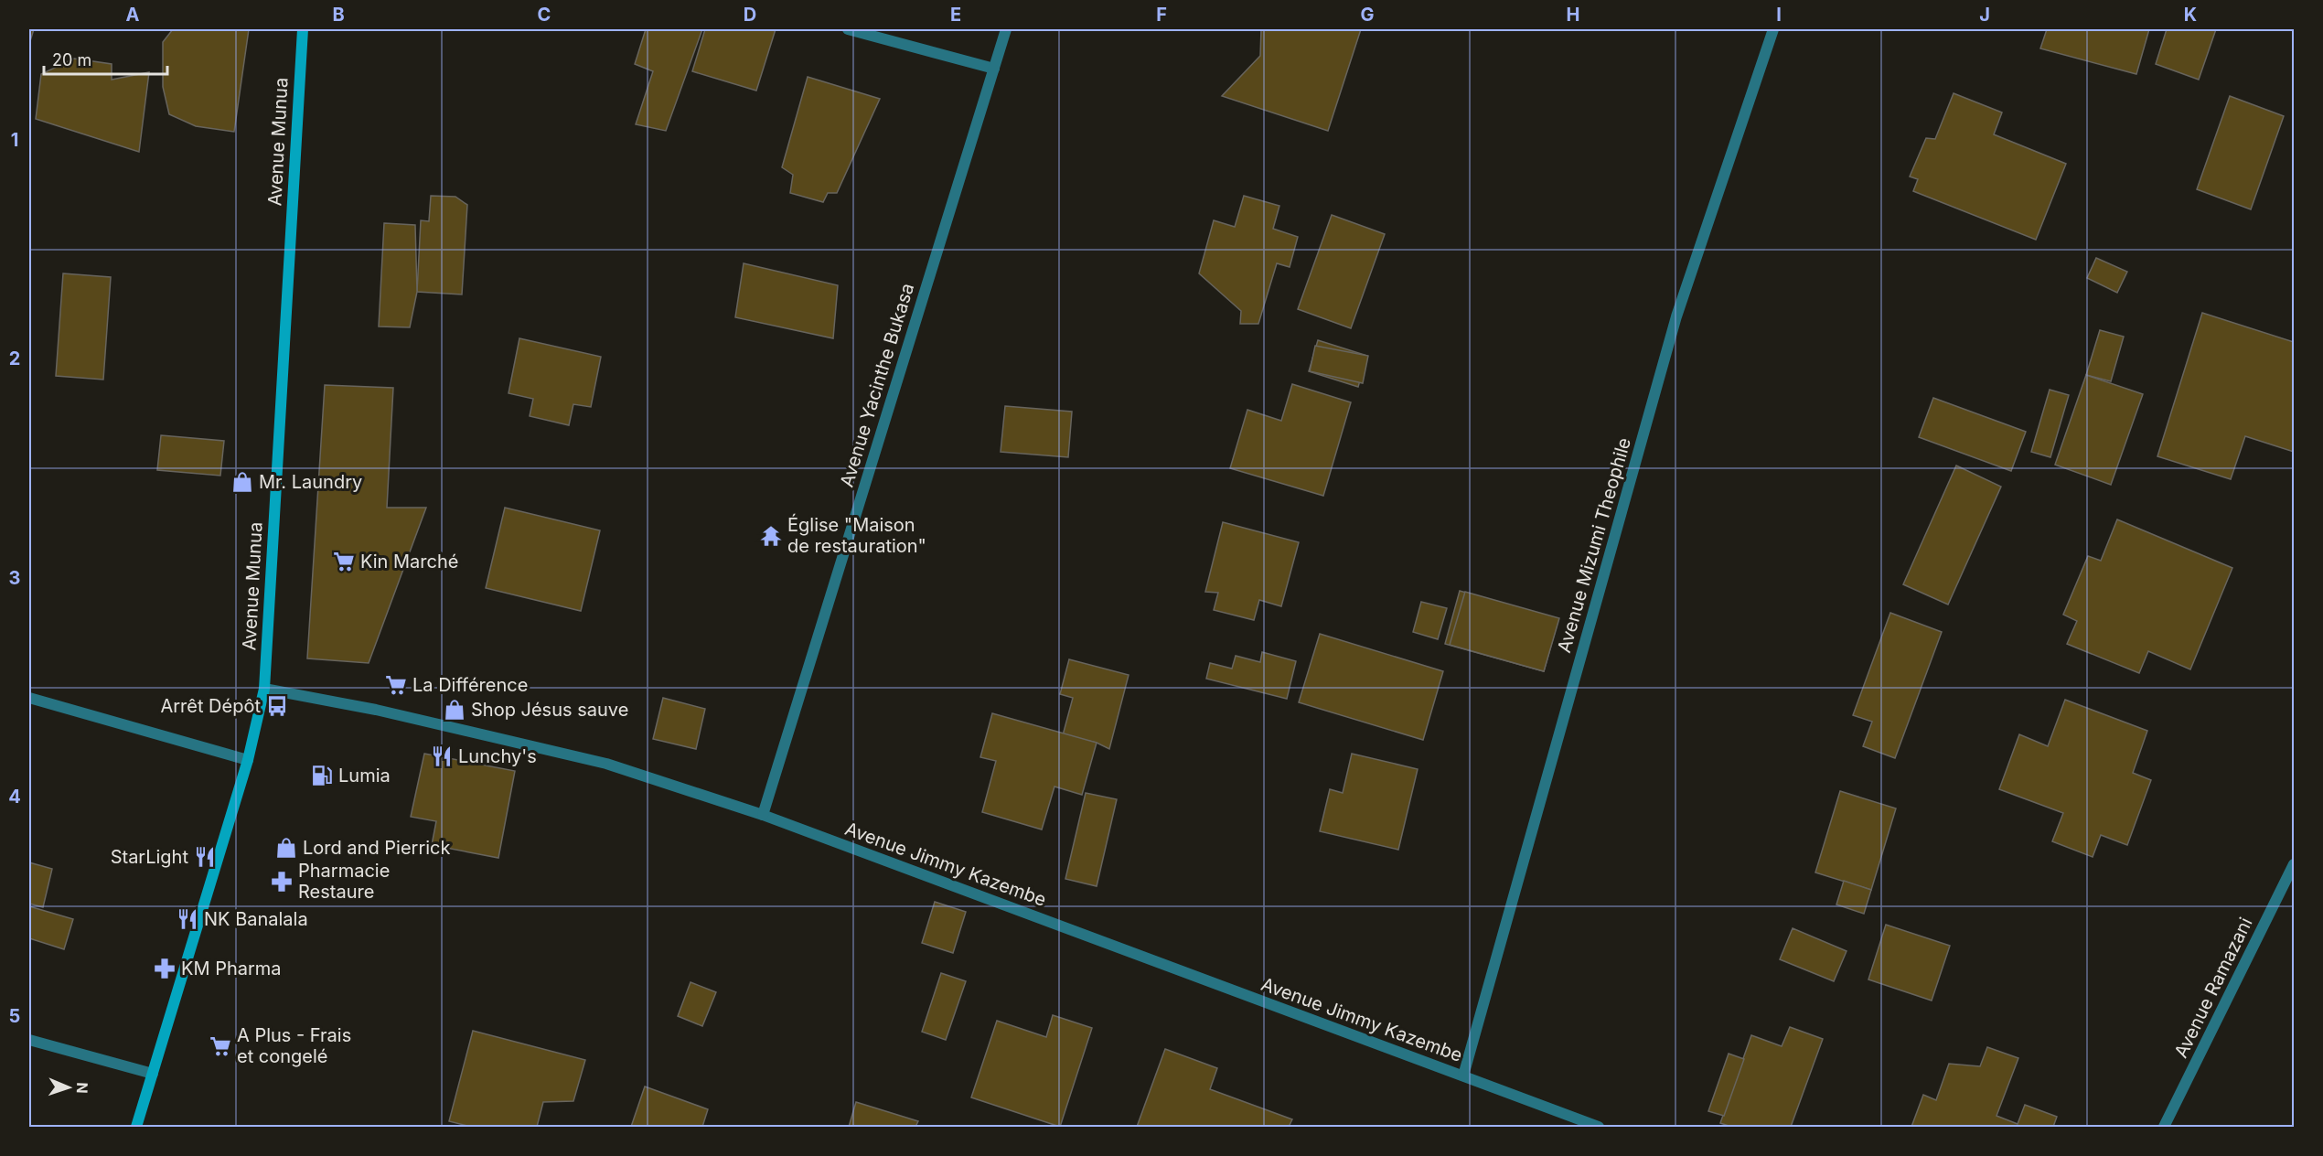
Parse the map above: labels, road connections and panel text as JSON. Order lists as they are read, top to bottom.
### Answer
{
  "streets": {
    "main road": ["Avenue Munua"],
    "street": [
      "Avenue Yacinthe Bukasa",
      "Avenue Mizumi Theophile",
      "Avenue Jimmy Kazembe",
      "Avenue Ramazani"
    ]
  },
  "crossings": [
    ["Avenue Munua", "Avenue Jimmy Kazembe"],
    ["Avenue Yacinthe Bukasa", "Avenue Jimmy Kazembe"],
    ["Avenue Mizumi Theophile", "Avenue Jimmy Kazembe"]
  ],
  "places": {
    "shop": ["Mr. Laundry", "Shop Jésus sauve", "Lord and Pierrick"],
    "temple": ["Église \"Maison de restauration\""],
    "supermarket": ["Kin Marché", "La Différence", "A Plus - Frais et congelé"],
    "bus stop": ["Arrêt Dépôt"],
    "restaurant": ["Lunchy's", "StarLight", "NK Banalala"],
    "fuel station": ["Lumia"],
    "pharmacy": ["Pharmacie Restaure", "KM Pharma"]
  },
  "scale_bar": "20 m",
  "north": "right",
  "grid": {
    "columns": [
      "A",
      "B",
      "C",
      "D",
      "E",
      "F",
      "G",
      "H",
      "I",
      "J",
      "K"
    ],
    "rows": [
      "1",
      "2",
      "3",
      "4",
      "5"
    ]
  }
}
